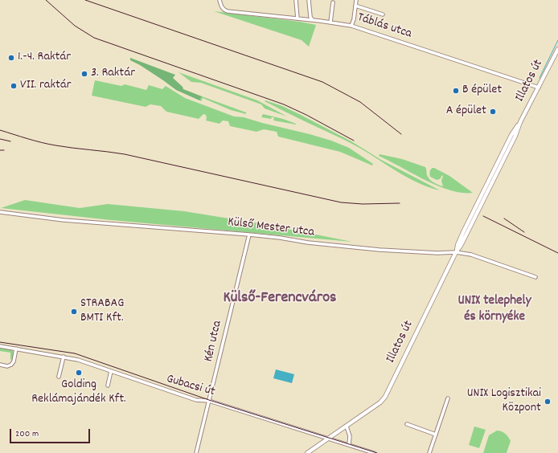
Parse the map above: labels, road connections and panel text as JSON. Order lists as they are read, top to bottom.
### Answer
{
  "streets": {
    "street": [
      "Táblás utca",
      "Illatos út",
      "Külső Mester utca",
      "Kén utca",
      "Gubacsi út"
    ]
  },
  "crossings": [
    ["Táblás utca", "Illatos út"],
    ["Illatos út", "Külső Mester utca"],
    ["Illatos út", "Gubacsi út"],
    ["Külső Mester utca", "Kén utca"],
    ["Kén utca", "Gubacsi út"]
  ],
  "districts": ["Külső-Ferencváros", "UNIX telephely és környéke"],
  "places": [
    "1.-4. Raktár",
    "3. Raktár",
    "VII. raktár",
    "B épület",
    "A épület",
    "STRABAG BMTI Kft.",
    "Golding Reklámajándék Kft.",
    "UNIX Logisztikai Központ"
  ],
  "scale_bar": "200 m"
}
